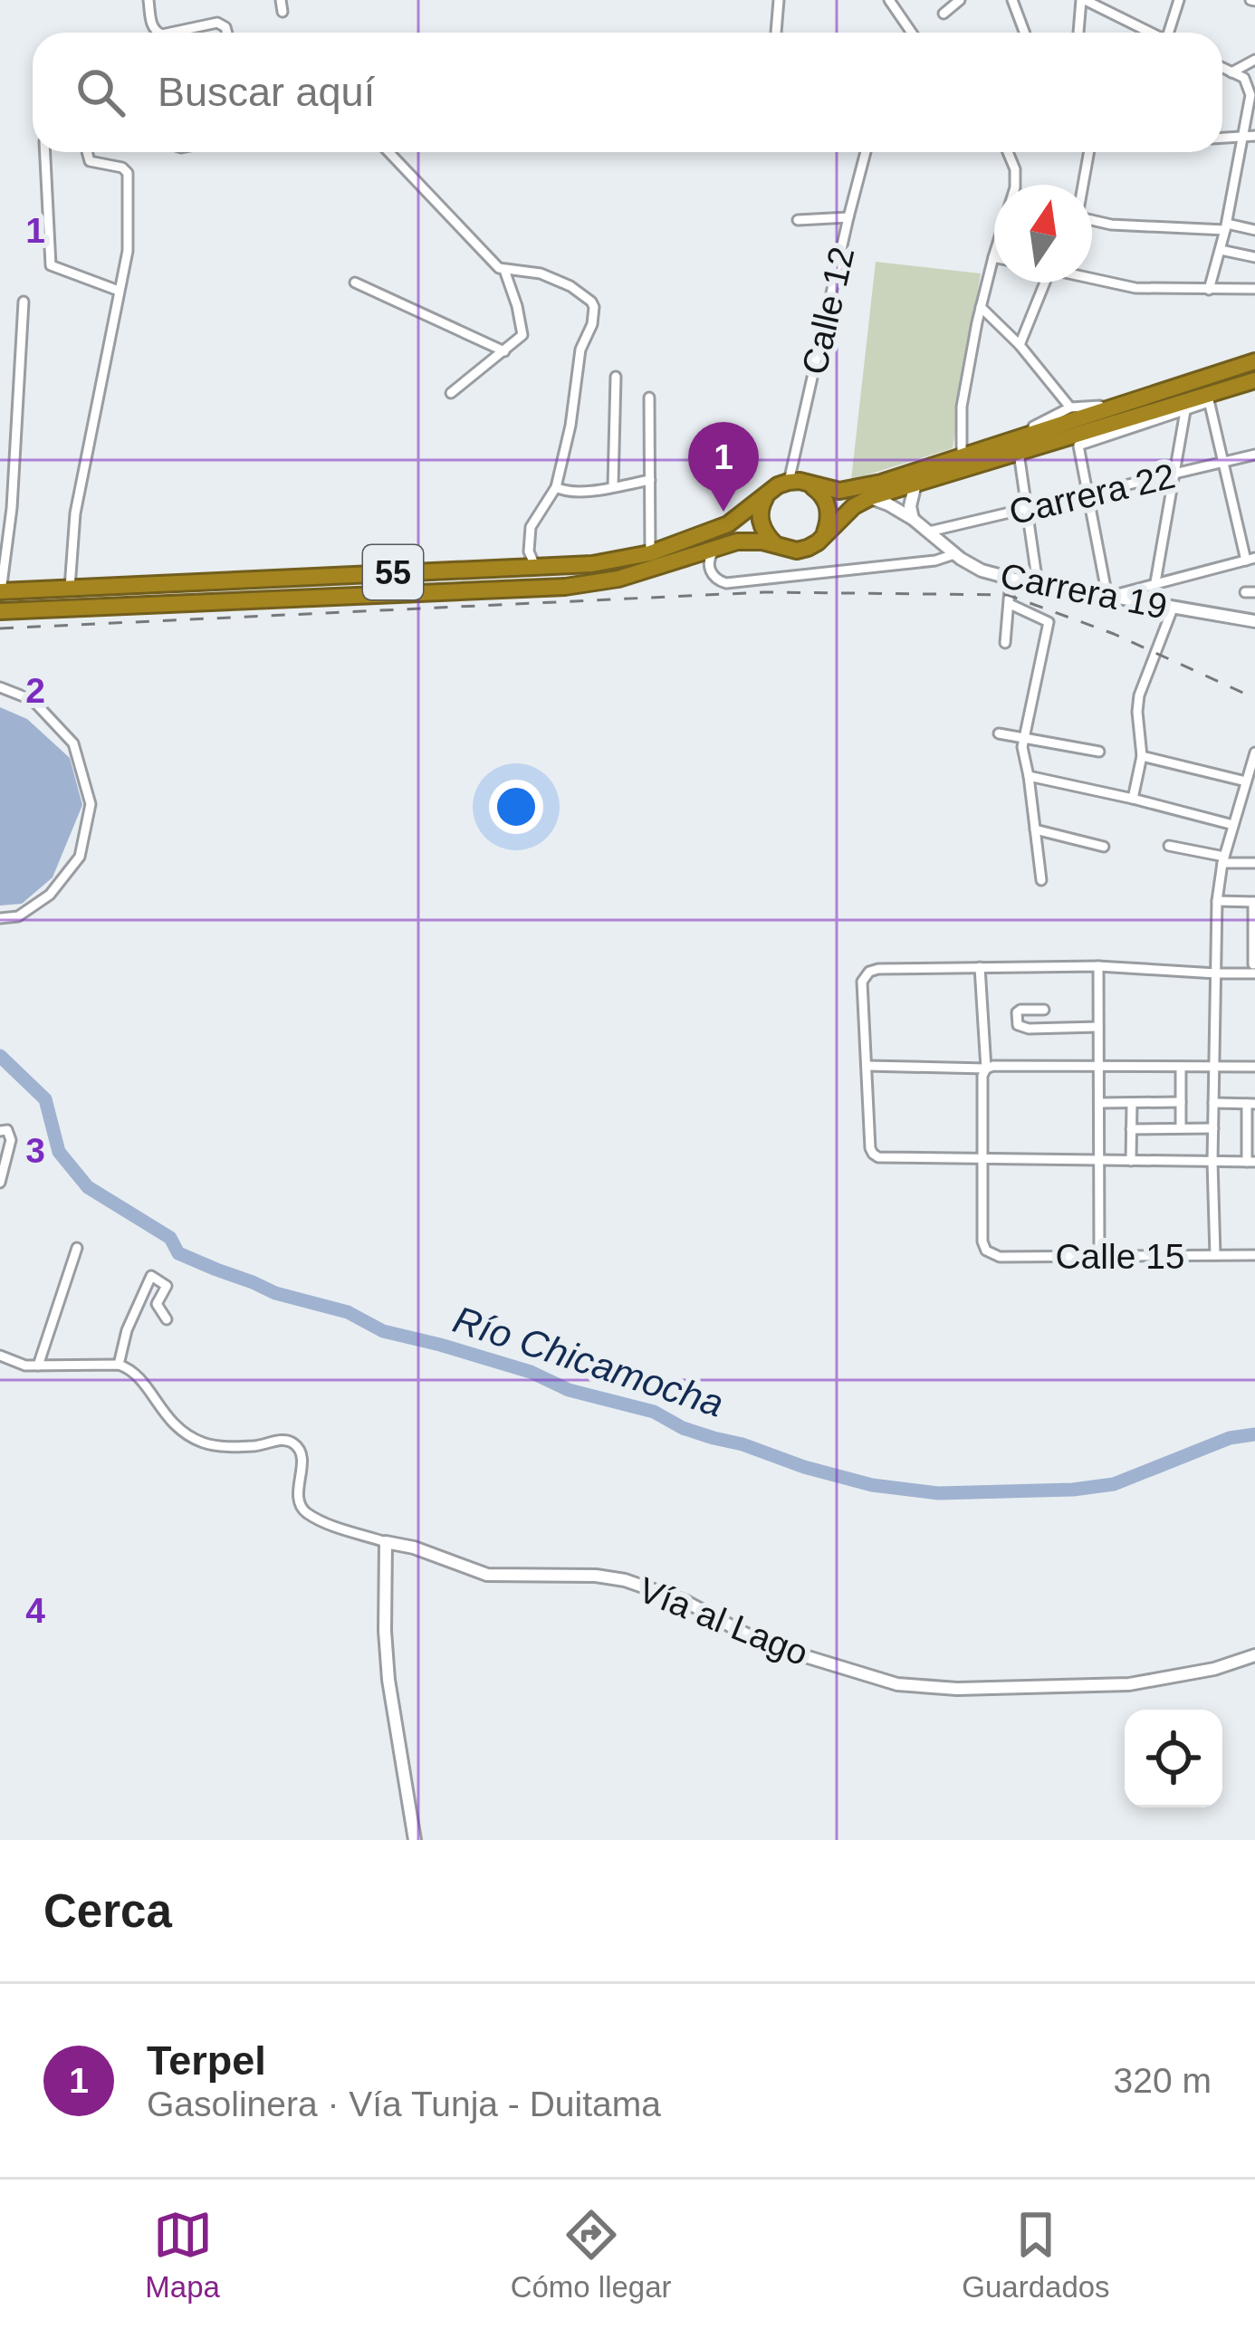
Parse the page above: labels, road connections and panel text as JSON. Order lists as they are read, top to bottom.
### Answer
{
  "streets": {
    "highway": ["55"],
    "street": [
      "Calle 12",
      "Carrera 22",
      "Carrera 19",
      "Calle 15",
      "Vía al Lago"
    ]
  },
  "crossings": [
    ["Calle 12", "55"],
    ["Carrera 22", "Carrera 19"],
    ["55", "Carrera 19"]
  ],
  "water": ["Río Chicamocha"],
  "north": "top",
  "page": {
    "search": "Buscar aquí",
    "pins": "1",
    "heading": "Cerca",
    "list": [
      {
        "mark": "1",
        "name": "Terpel",
        "note": "Gasolinera · Vía Tunja - Duitama",
        "value": "320 m"
      }
    ],
    "nav": ["Mapa", "Cómo llegar", "Guardados"]
  },
  "grid": {
    "rows": [
      "1",
      "2",
      "3",
      "4"
    ]
  }
}
